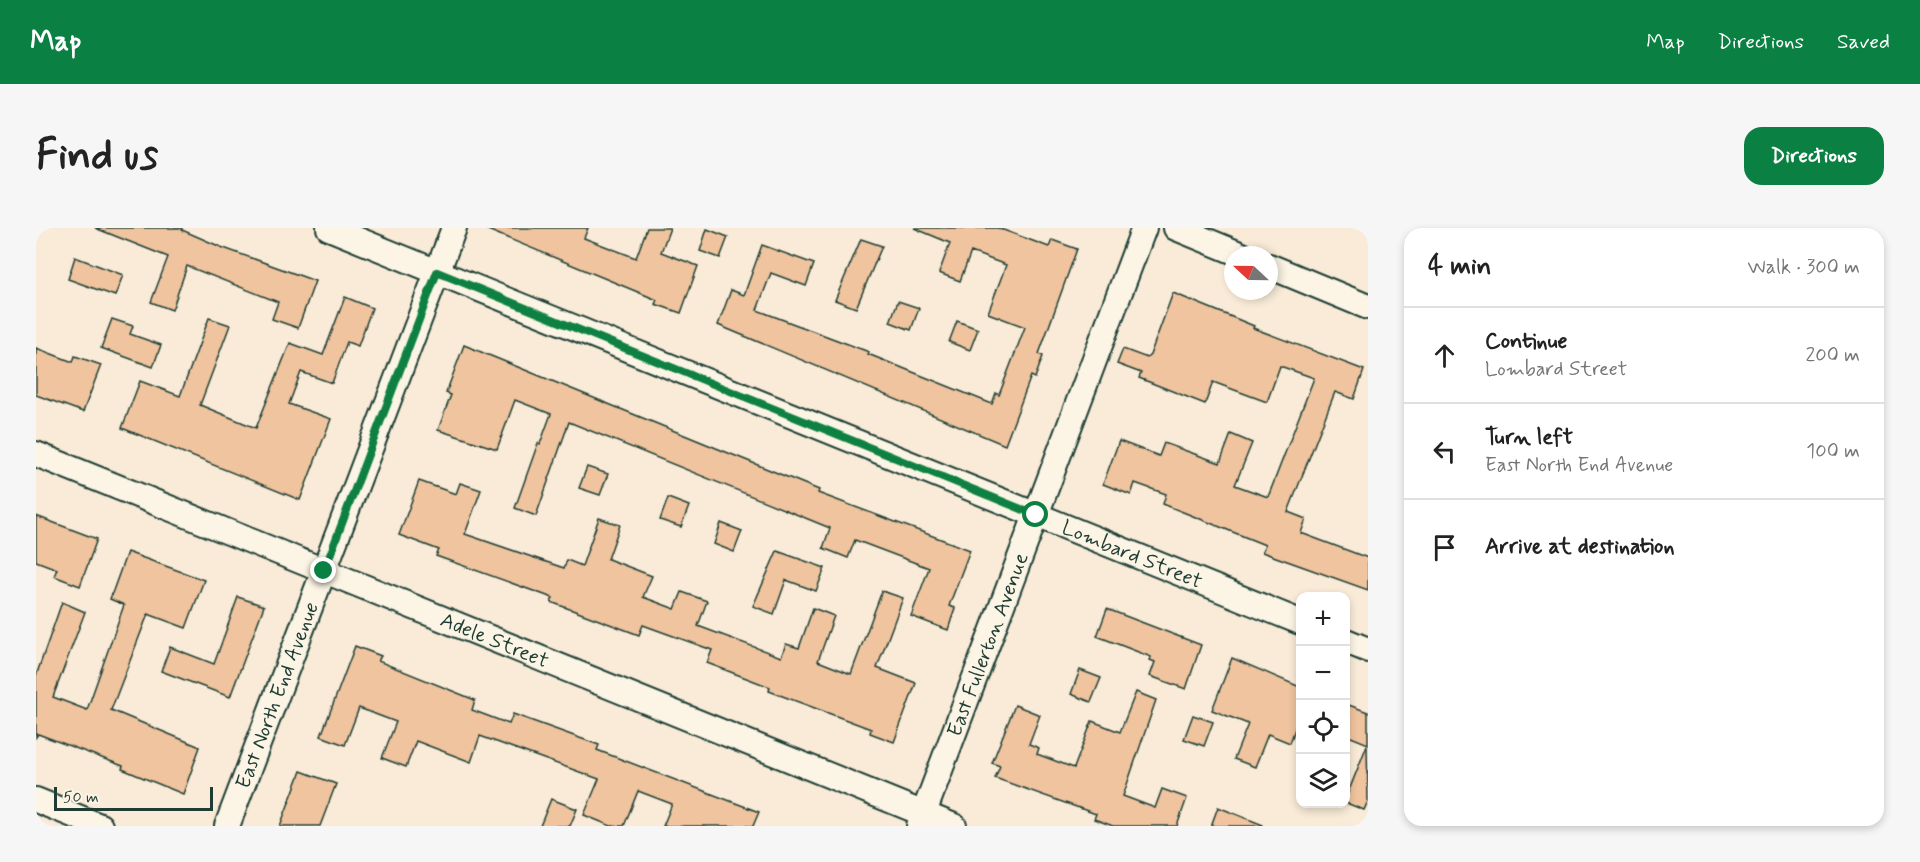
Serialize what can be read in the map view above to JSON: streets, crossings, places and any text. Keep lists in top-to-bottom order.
{
  "streets": {
    "street": [
      "Lombard Street",
      "Adele Street",
      "East Fullerton Avenue",
      "East North End Avenue"
    ]
  },
  "crossings": [
    ["Lombard Street", "East Fullerton Avenue"],
    ["Lombard Street", "East North End Avenue"],
    ["Adele Street", "East Fullerton Avenue"],
    ["Adele Street", "East North End Avenue"]
  ],
  "scale_bar": "50 m",
  "north": "left",
  "page": {
    "header": "Map",
    "nav": ["Map", "Directions", "Saved"],
    "buttons": "Directions",
    "title": "Find us",
    "heading": ["4 min", "Walk · 300 m"],
    "list": [
      ["Continue", "Lombard Street", "200 m"],
      ["Turn left", "East North End Avenue", "100 m"],
      "Arrive at destination"
    ],
    "map_buttons": ["+", "−"],
    "scale": "50 m"
  }
}
